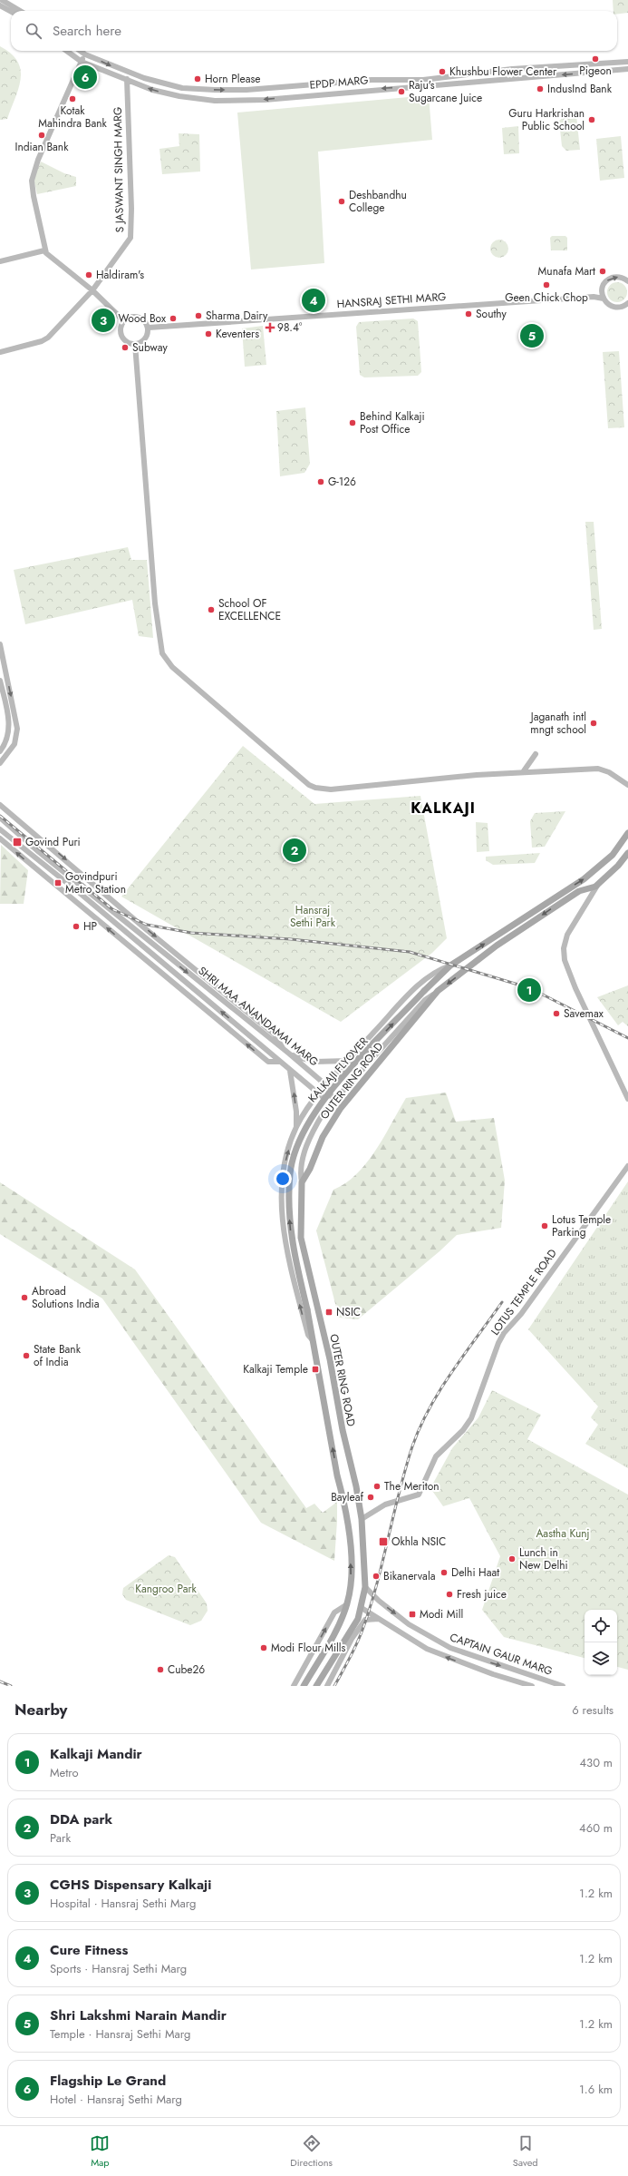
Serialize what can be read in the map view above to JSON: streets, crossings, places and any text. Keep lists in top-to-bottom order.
{
  "streets": {
    "main road": [
      "EPDP MARG",
      "S JASWANT SINGH MARG",
      "HANSRAJ SETHI MARG",
      "SHRI MAA ANANDAMAI MARG",
      "KALKAJI FLYOVER",
      "OUTER RING ROAD",
      "LOTUS TEMPLE ROAD",
      "CAPTAIN GAUR MARG"
    ]
  },
  "crossings": [
    ["EPDP MARG", "S JASWANT SINGH MARG"],
    ["KALKAJI FLYOVER", "OUTER RING ROAD"],
    ["OUTER RING ROAD", "LOTUS TEMPLE ROAD"],
    ["OUTER RING ROAD", "CAPTAIN GAUR MARG"]
  ],
  "districts": ["KALKAJI"],
  "parks": ["Hansraj Sethi Park", "Aastha Kunj", "Kangroo Park"],
  "places": {
    "other": [
      "Pigeon",
      "Khushbu Flower Center",
      "Horn Please",
      "IndusInd Bank",
      "Raju's Sugarcane Juice",
      "Kotak Mahindra Bank",
      "Guru Harkrishan Public School",
      "Indian Bank",
      "Deshbandhu College",
      "Munafa Mart",
      "Haldiram's",
      "Geen Chick Chop",
      "Southy",
      "Sharma Dairy",
      "Wood Box",
      "Keventers",
      "Subway",
      "Behind Kalkaji Post Office",
      "G-126",
      "School OF EXCELLENCE",
      "Jaganath intl mngt school",
      "HP",
      "Savemax",
      "Lotus Temple Parking",
      "Abroad Solutions India",
      "State Bank of India",
      "The Meriton",
      "Bayleaf",
      "Lunch in New Delhi",
      "Delhi Haat",
      "Bikanervala",
      "Fresh juice",
      "Modi Flour Mills",
      "Cube26"
    ],
    "health": ["98.4°"],
    "transit": [
      "Govind Puri",
      "Govindpuri Metro Station",
      "NSIC",
      "Kalkaji Temple",
      "Okhla NSIC",
      "Modi Mill"
    ]
  },
  "page": {
    "search": "Search here",
    "pins": [
      "6",
      "4",
      "3",
      "5",
      "2",
      "1"
    ],
    "heading": ["Nearby", "6 results"],
    "list": [
      {
        "mark": "1",
        "name": "Kalkaji Mandir",
        "note": "Metro",
        "value": "430 m"
      },
      {
        "mark": "2",
        "name": "DDA park",
        "note": "Park",
        "value": "460 m"
      },
      {
        "mark": "3",
        "name": "CGHS Dispensary Kalkaji",
        "note": "Hospital · Hansraj Sethi Marg",
        "value": "1.2 km"
      },
      {
        "mark": "4",
        "name": "Cure Fitness",
        "note": "Sports · Hansraj Sethi Marg",
        "value": "1.2 km"
      },
      {
        "mark": "5",
        "name": "Shri Lakshmi Narain Mandir",
        "note": "Temple · Hansraj Sethi Marg",
        "value": "1.2 km"
      },
      {
        "mark": "6",
        "name": "Flagship Le Grand",
        "note": "Hotel · Hansraj Sethi Marg",
        "value": "1.6 km"
      }
    ],
    "nav": ["Map", "Directions", "Saved"]
  }
}
